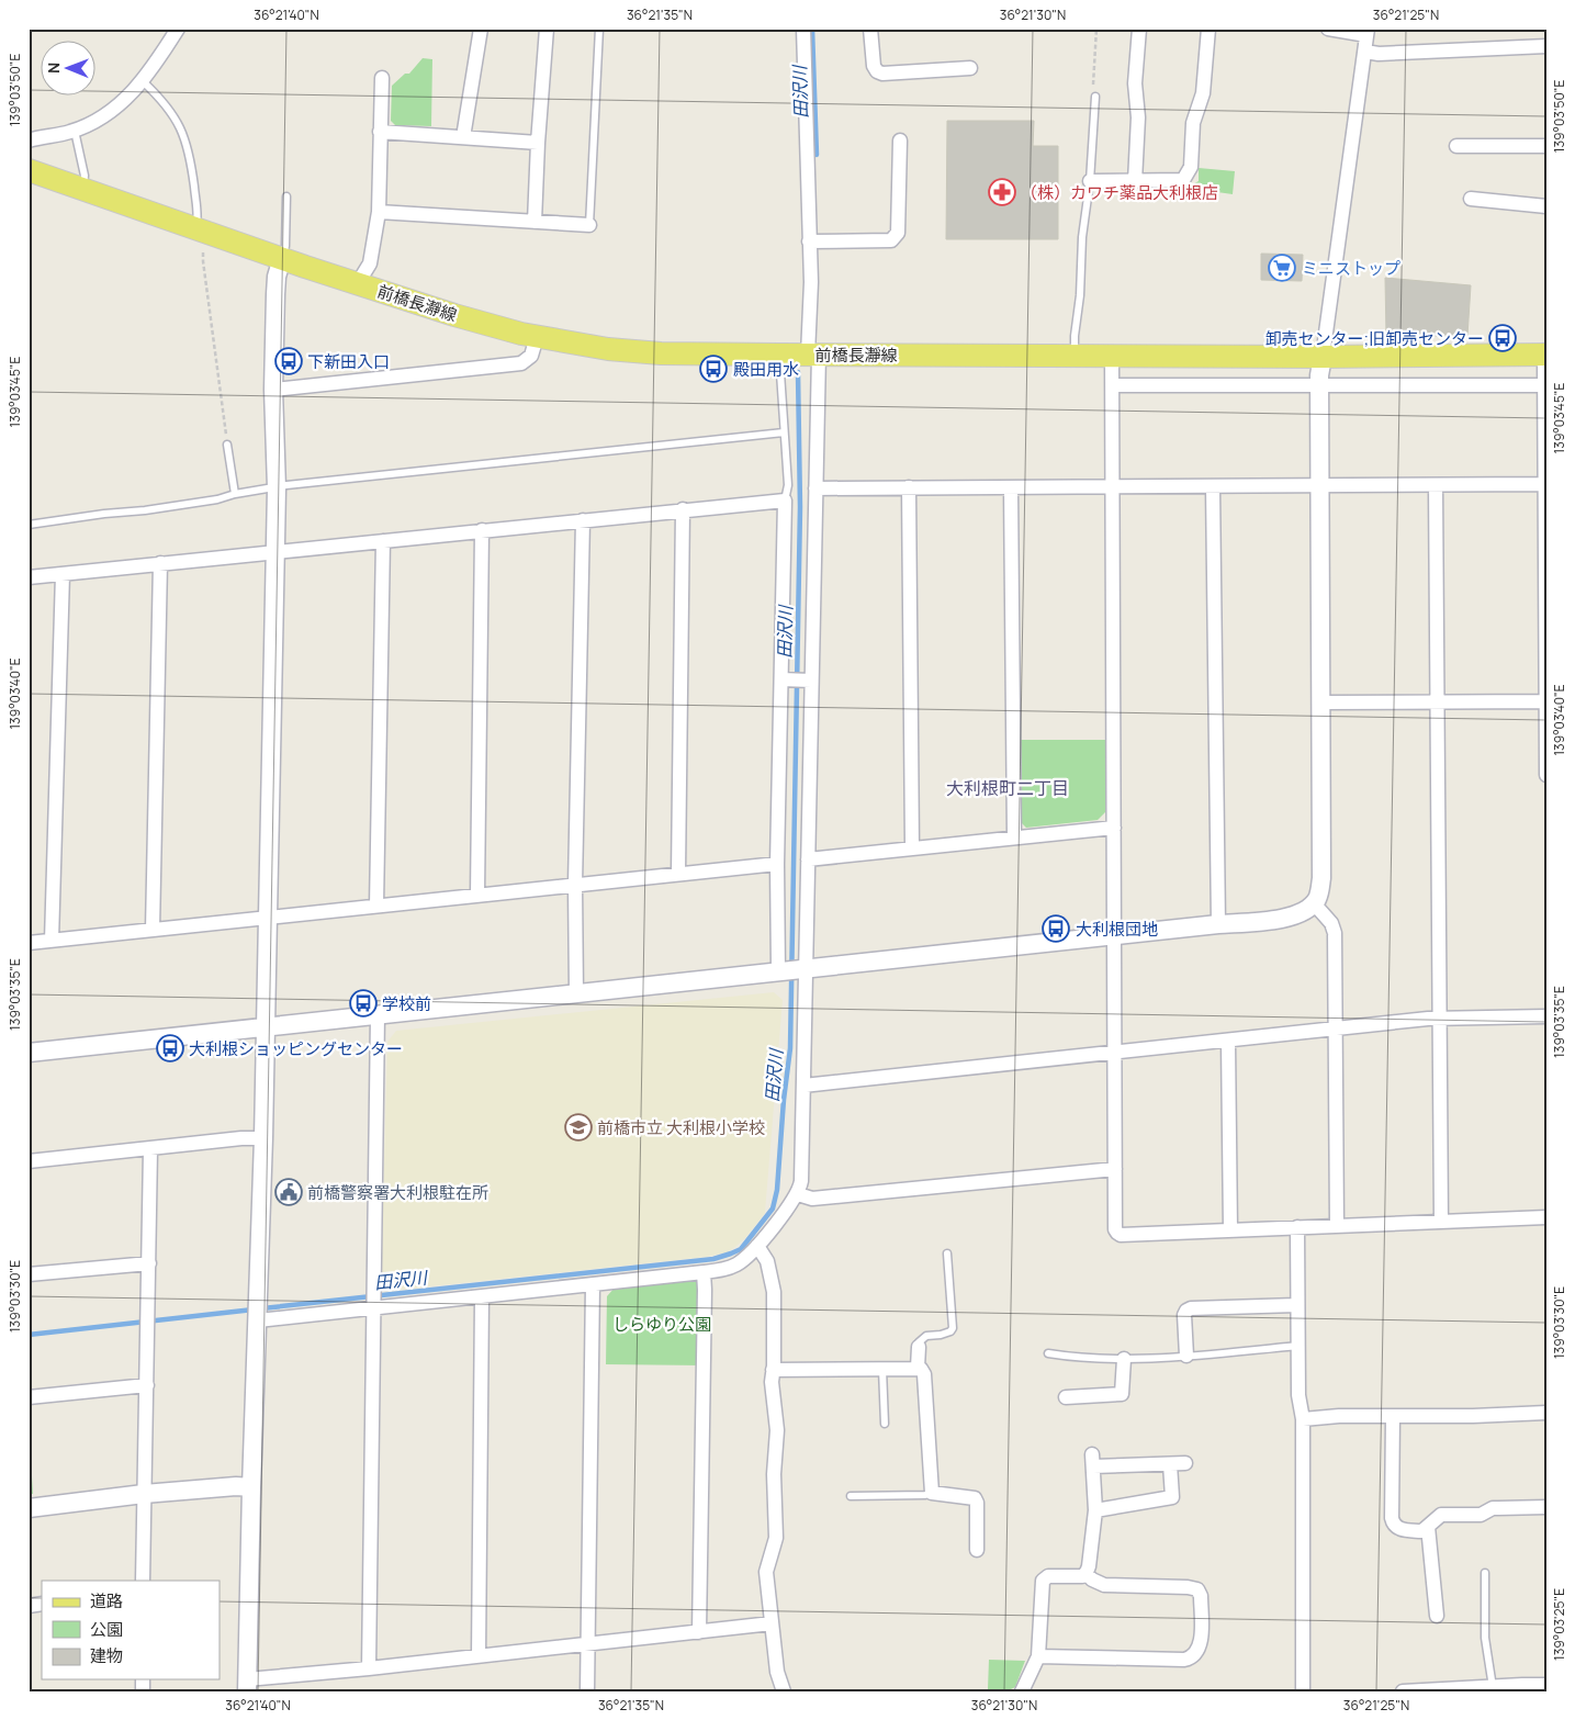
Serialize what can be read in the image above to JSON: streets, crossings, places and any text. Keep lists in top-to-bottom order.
{
  "streets": {
    "main road": ["前橋長瀞線"]
  },
  "districts": ["大利根町二丁目"],
  "water": ["田沢川"],
  "parks": ["しらゆり公園"],
  "places": {
    "pharmacy": ["（株）カワチ薬品大利根店"],
    "supermarket": ["ミニストップ"],
    "bus stop": [
      "卸売センター;旧卸売センター",
      "下新田入口",
      "殿田用水",
      "大利根団地",
      "学校前",
      "大利根ショッピングセンター"
    ],
    "school or university": ["前橋市立 大利根小学校"],
    "public building": ["前橋警察署大利根駐在所"]
  },
  "legend": ["道路", "公園", "建物"],
  "north": "left",
  "coordinates": [
    "36°21'40\"N",
    "36°21'35\"N",
    "36°21'30\"N",
    "36°21'25\"N",
    "139°03'50\"E",
    "139°03'45\"E",
    "139°03'40\"E",
    "139°03'35\"E",
    "139°03'30\"E",
    "139°03'25\"E"
  ]
}
